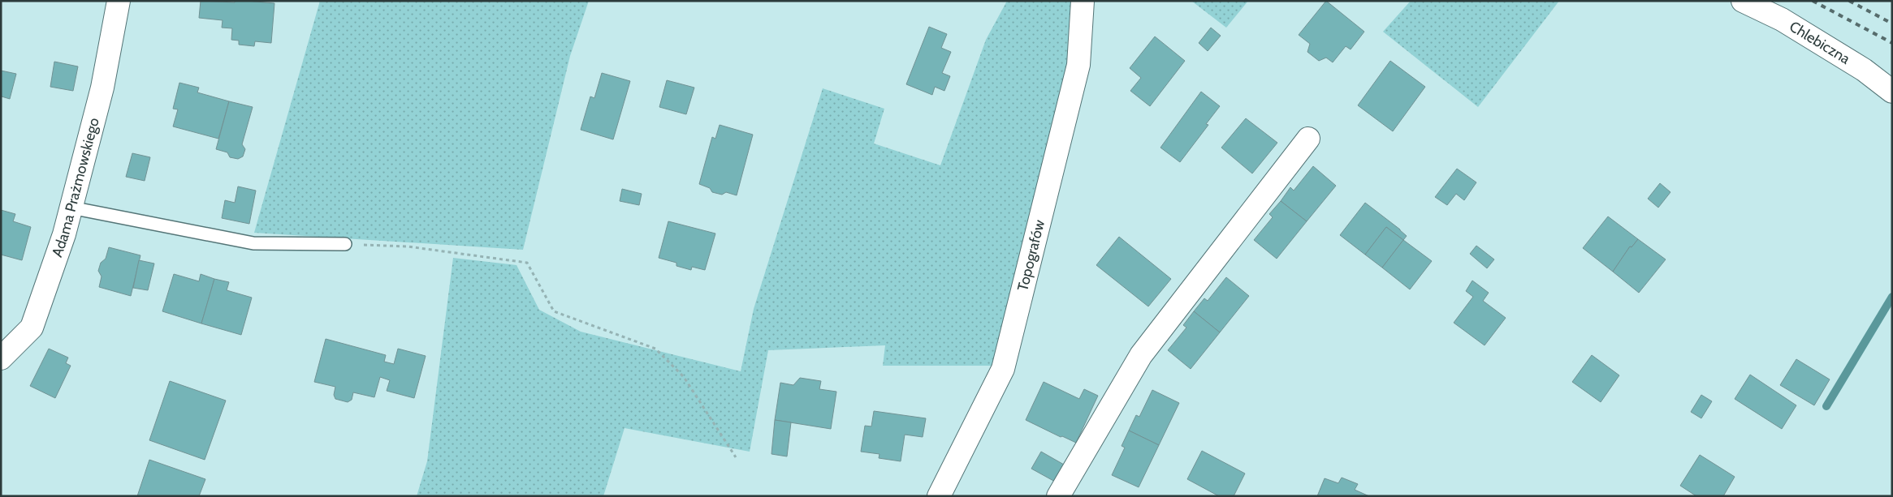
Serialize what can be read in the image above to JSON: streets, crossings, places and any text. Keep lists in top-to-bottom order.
{
  "streets": {
    "street": ["Chlebiczna", "Adama Prażmowskiego", "Topografów"]
  }
}
